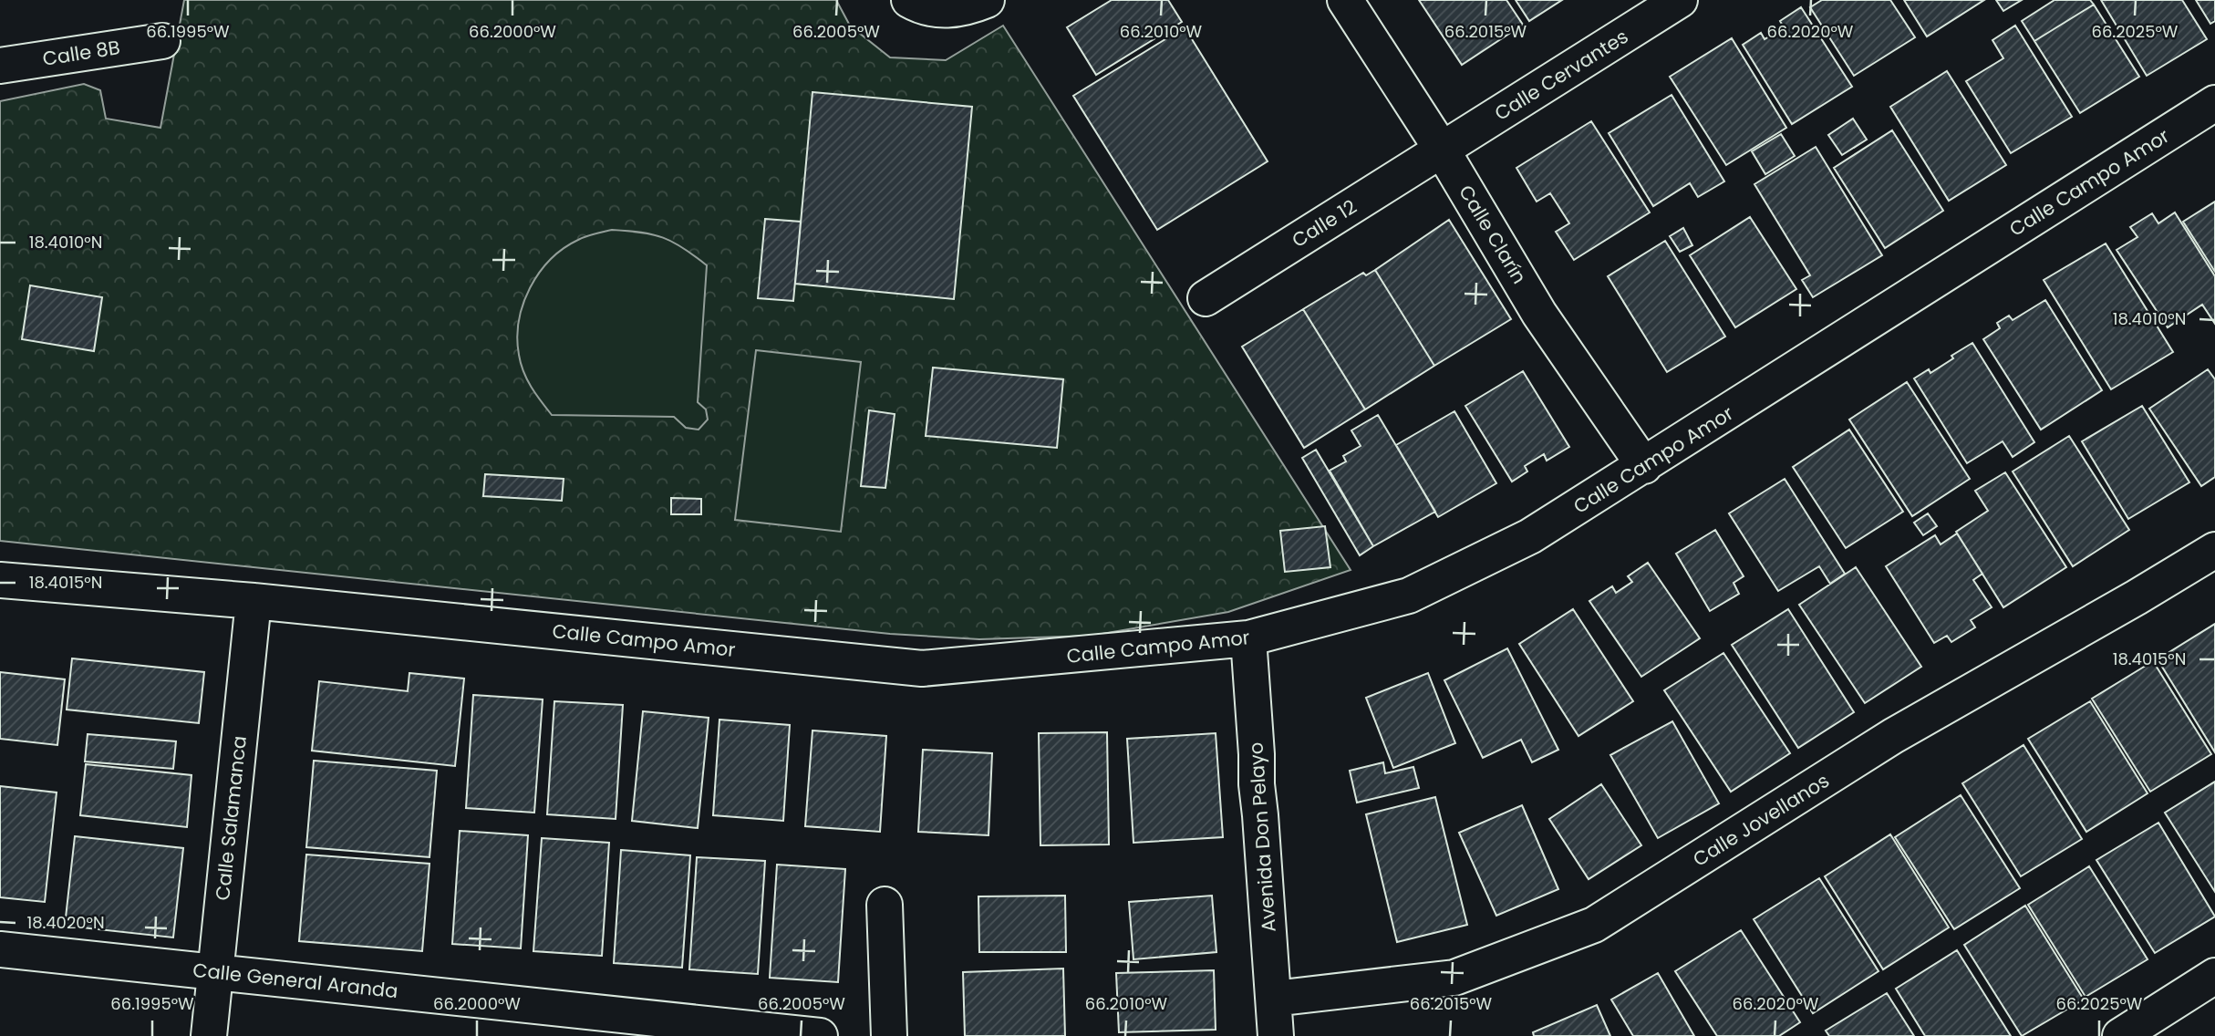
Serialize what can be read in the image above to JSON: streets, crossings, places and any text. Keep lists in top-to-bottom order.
{
  "streets": {
    "street": [
      "Calle 8B",
      "Calle Cervantes",
      "Calle Campo Amor",
      "Calle 12",
      "Calle Clarín",
      "Calle Salamanca",
      "Calle Jovellanos",
      "Avenida Don Pelayo",
      "Calle General Aranda"
    ]
  },
  "crossings": [
    ["Calle Cervantes", "Calle 12"],
    ["Calle Cervantes", "Calle Clarín"],
    ["Calle Campo Amor", "Calle Clarín"],
    ["Calle Campo Amor", "Calle Salamanca"],
    ["Calle Campo Amor", "Avenida Don Pelayo"],
    ["Calle 12", "Calle Clarín"],
    ["Calle Salamanca", "Calle General Aranda"],
    ["Calle Jovellanos", "Avenida Don Pelayo"]
  ],
  "coordinates": [
    "66.1995°W",
    "66.2000°W",
    "66.2005°W",
    "66.2010°W",
    "66.2015°W",
    "66.2020°W",
    "66.2025°W",
    "18.4010°N",
    "18.4015°N",
    "18.4020°N"
  ]
}
